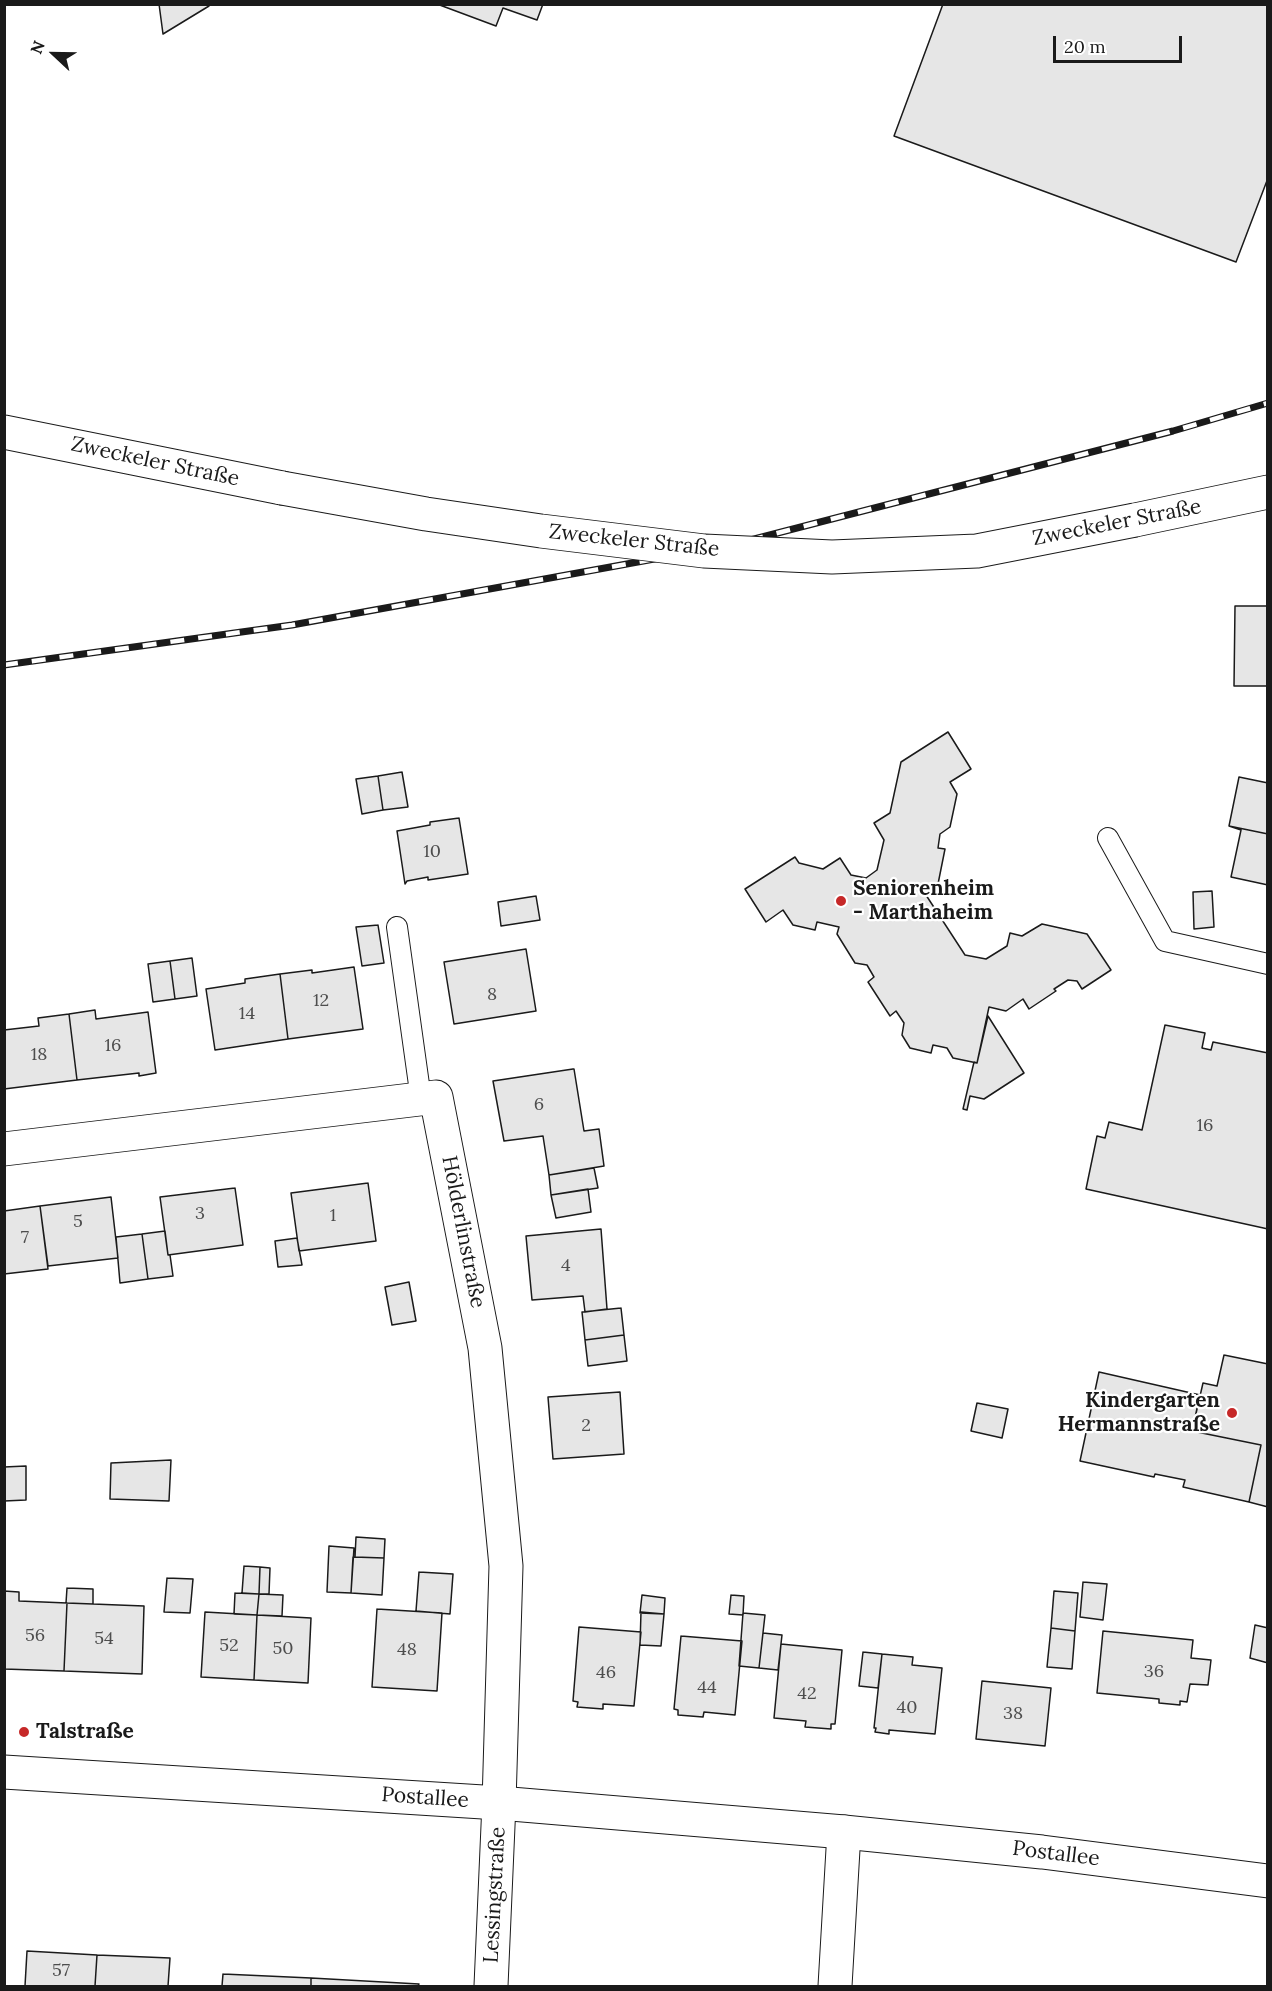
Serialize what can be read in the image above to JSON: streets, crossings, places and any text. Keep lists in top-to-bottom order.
{
  "streets": {
    "street": [
      "Zweckeler Straße",
      "Hölderlinstraße",
      "Postallee",
      "Lessingstraße"
    ]
  },
  "crossings": [
    ["Hölderlinstraße", "Postallee"],
    ["Hölderlinstraße", "Lessingstraße"],
    ["Postallee", "Lessingstraße"]
  ],
  "places": ["Seniorenheim - Marthaheim", "Kindergarten Hermannstraße", "Talstraße"],
  "house_numbers": [
    "10",
    "8",
    "12",
    "14",
    "16",
    "18",
    "6",
    "16",
    "3",
    "1",
    "5",
    "7",
    "4",
    "2",
    "56",
    "54",
    "52",
    "50",
    "48",
    "36",
    "46",
    "44",
    "42",
    "40",
    "38",
    "57"
  ],
  "scale_bar": "20 m",
  "north": "left"
}
